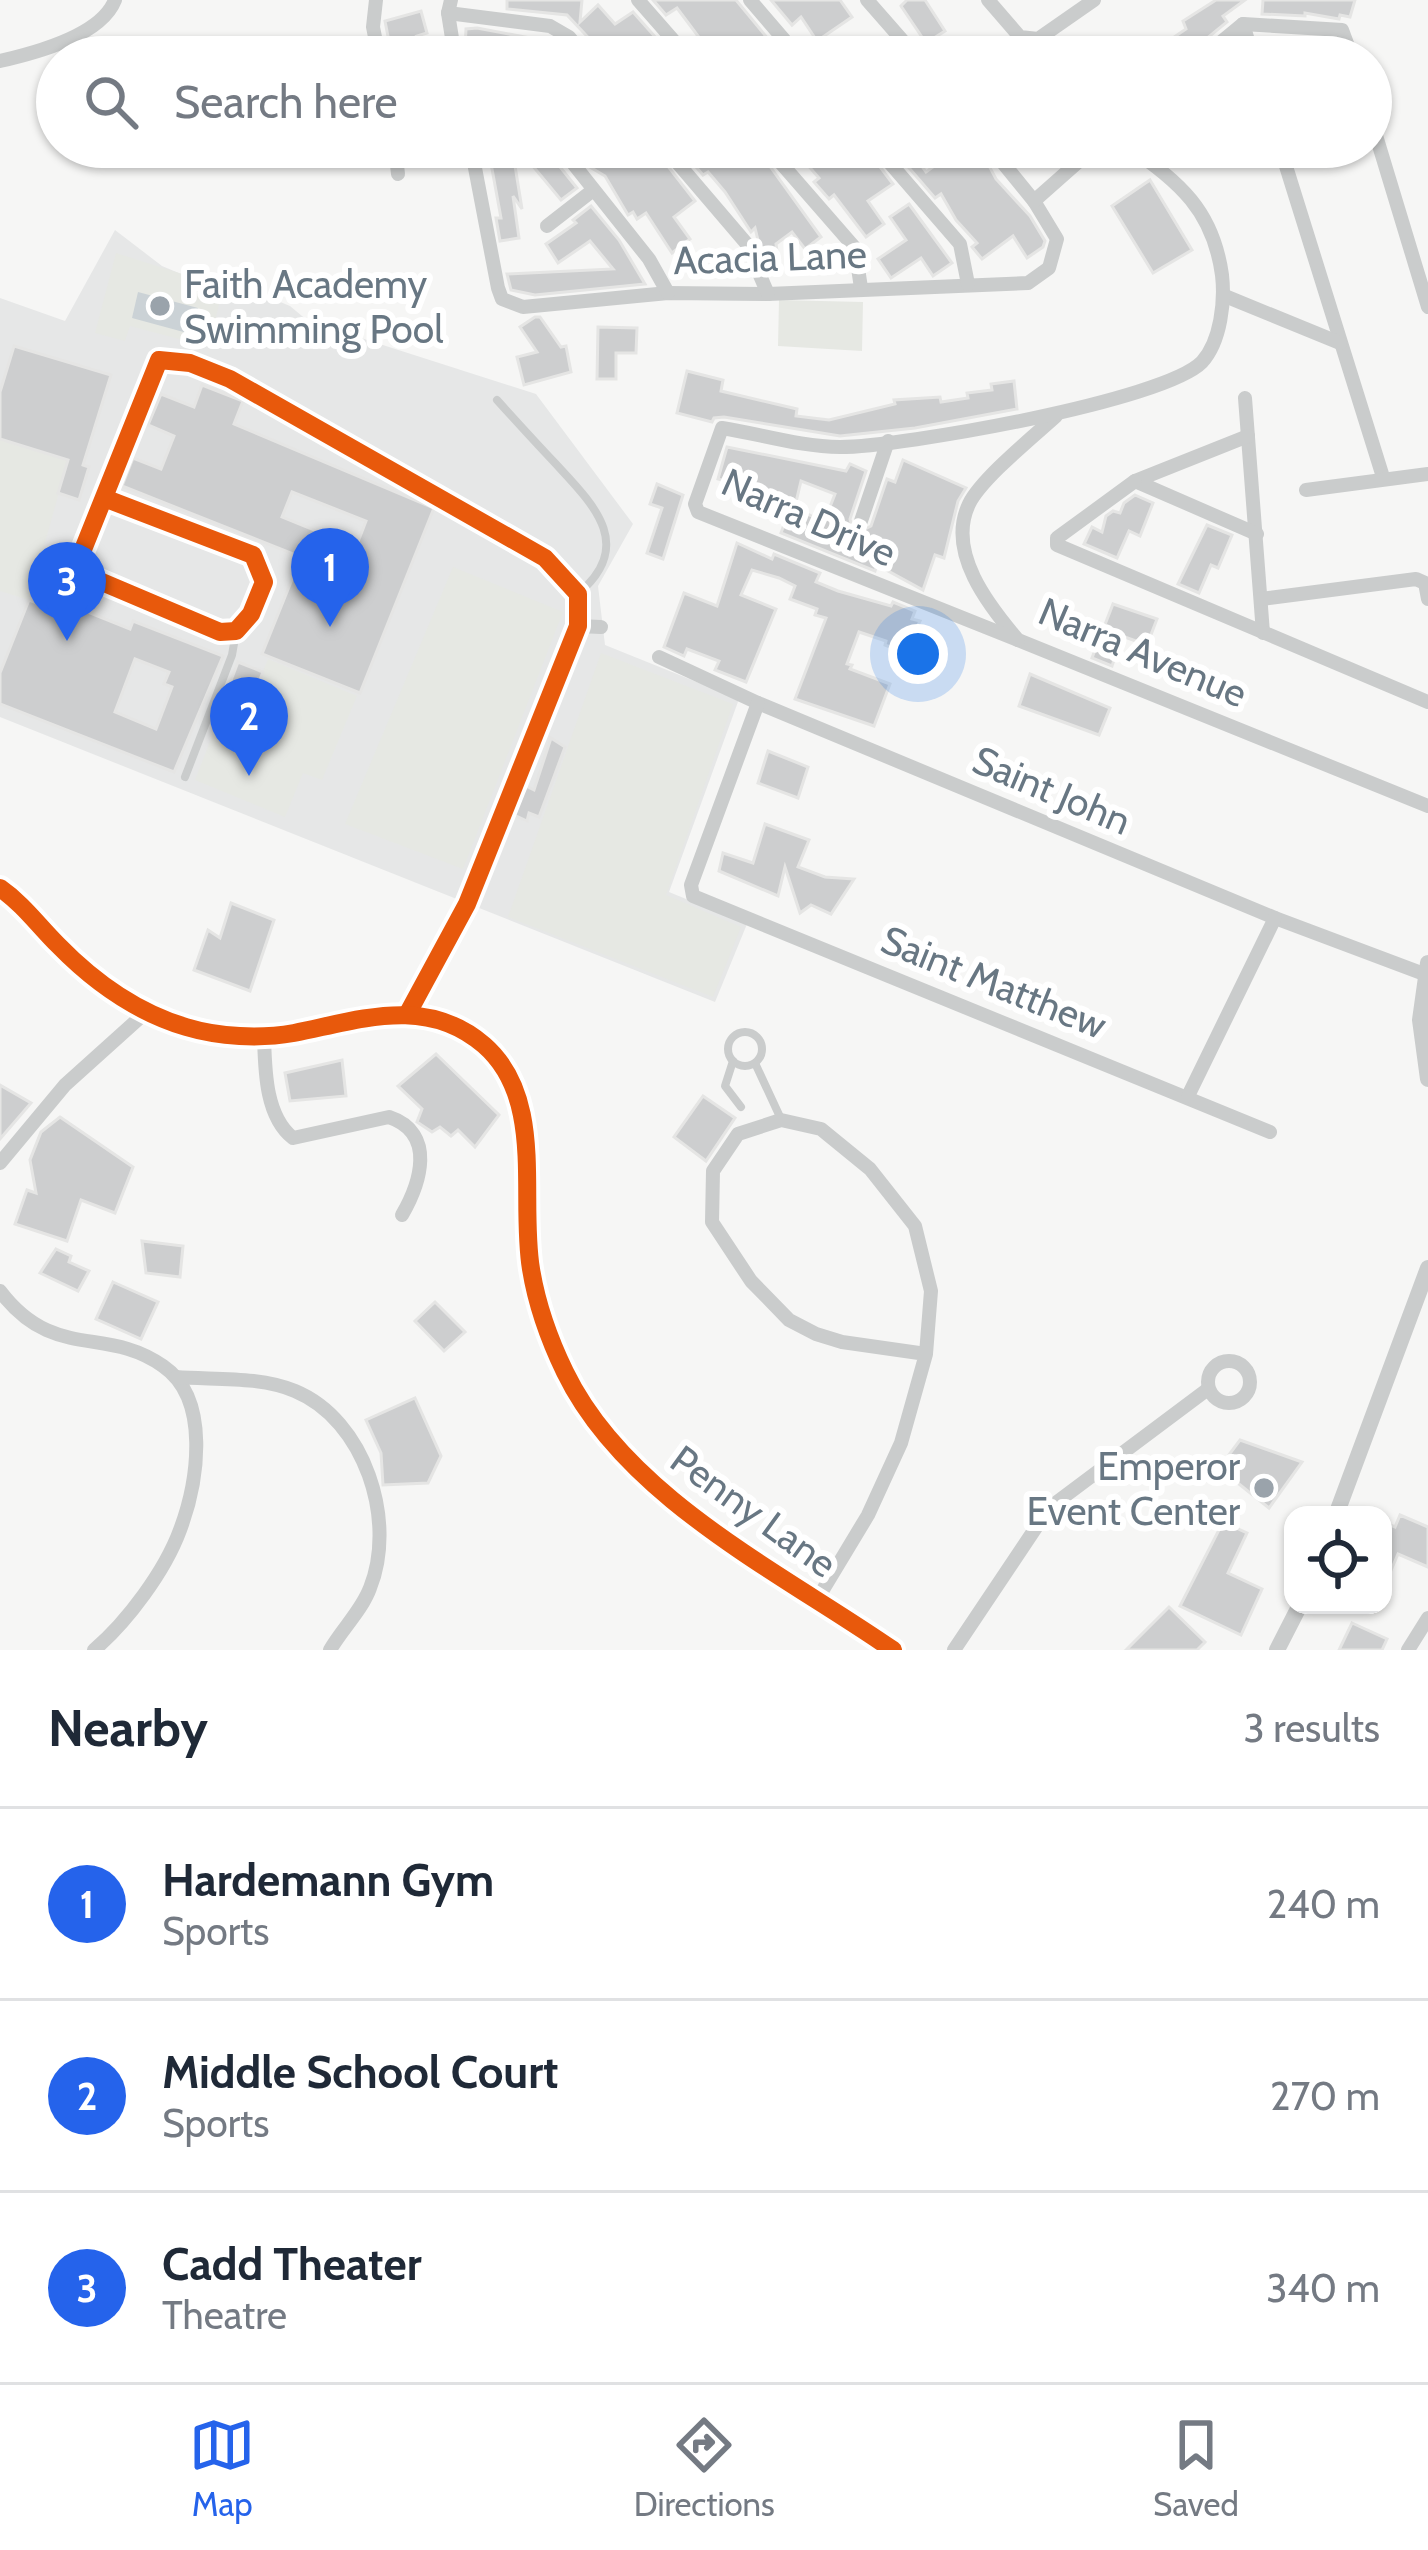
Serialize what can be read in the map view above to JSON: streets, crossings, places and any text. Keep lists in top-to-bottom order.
{
  "streets": {
    "street": [
      "Acacia Lane",
      "Narra Drive",
      "Narra Avenue",
      "Saint John",
      "Saint Matthew",
      "Penny Lane"
    ]
  },
  "crossings": [
    ["Narra Drive", "Narra Avenue"],
    ["Saint John", "Saint Matthew"]
  ],
  "places": ["Faith Academy Swimming Pool", "Emperor Event Center"],
  "page": {
    "search": "Search here",
    "pins": ["1", "3", "2"],
    "heading": ["Nearby", "3 results"],
    "list": [
      {
        "mark": "1",
        "name": "Hardemann Gym",
        "note": "Sports",
        "value": "240 m"
      },
      {
        "mark": "2",
        "name": "Middle School Court",
        "note": "Sports",
        "value": "270 m"
      },
      {
        "mark": "3",
        "name": "Cadd Theater",
        "note": "Theatre",
        "value": "340 m"
      }
    ],
    "nav": ["Map", "Directions", "Saved"]
  }
}
